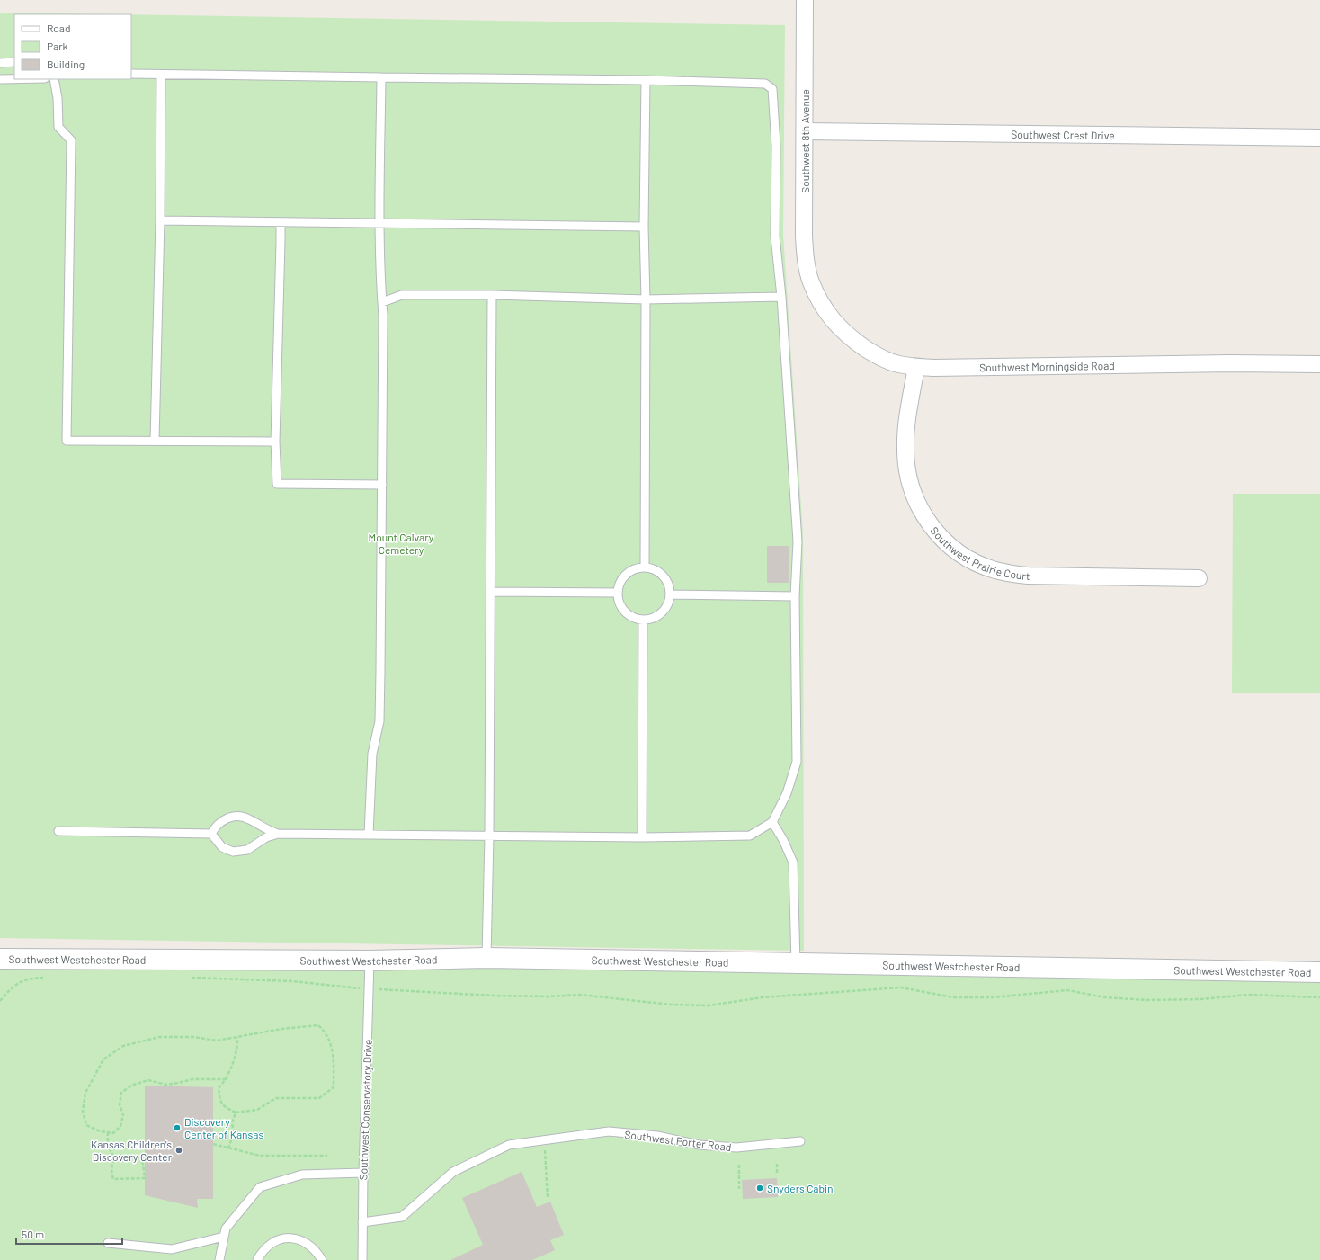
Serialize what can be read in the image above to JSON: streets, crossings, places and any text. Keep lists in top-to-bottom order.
{
  "streets": {
    "street": [
      "Southwest Crest Drive",
      "Southwest 8th Avenue",
      "Southwest Morningside Road",
      "Southwest Prairie Court",
      "Southwest Westchester Road"
    ],
    "lane": ["Southwest Conservatory Drive", "Southwest Porter Road"]
  },
  "crossings": [
    ["Southwest Crest Drive", "Southwest 8th Avenue"],
    ["Southwest 8th Avenue", "Southwest Morningside Road"],
    ["Southwest Morningside Road", "Southwest Prairie Court"],
    ["Southwest Westchester Road", "Southwest Conservatory Drive"],
    ["Southwest Conservatory Drive", "Southwest Porter Road"]
  ],
  "parks": ["Mount Calvary Cemetery"],
  "places": ["Discovery Center of Kansas", "Kansas Children's Discovery Center", "Snyders Cabin"],
  "legend": ["Road", "Park", "Building"],
  "scale_bar": "50 m"
}
